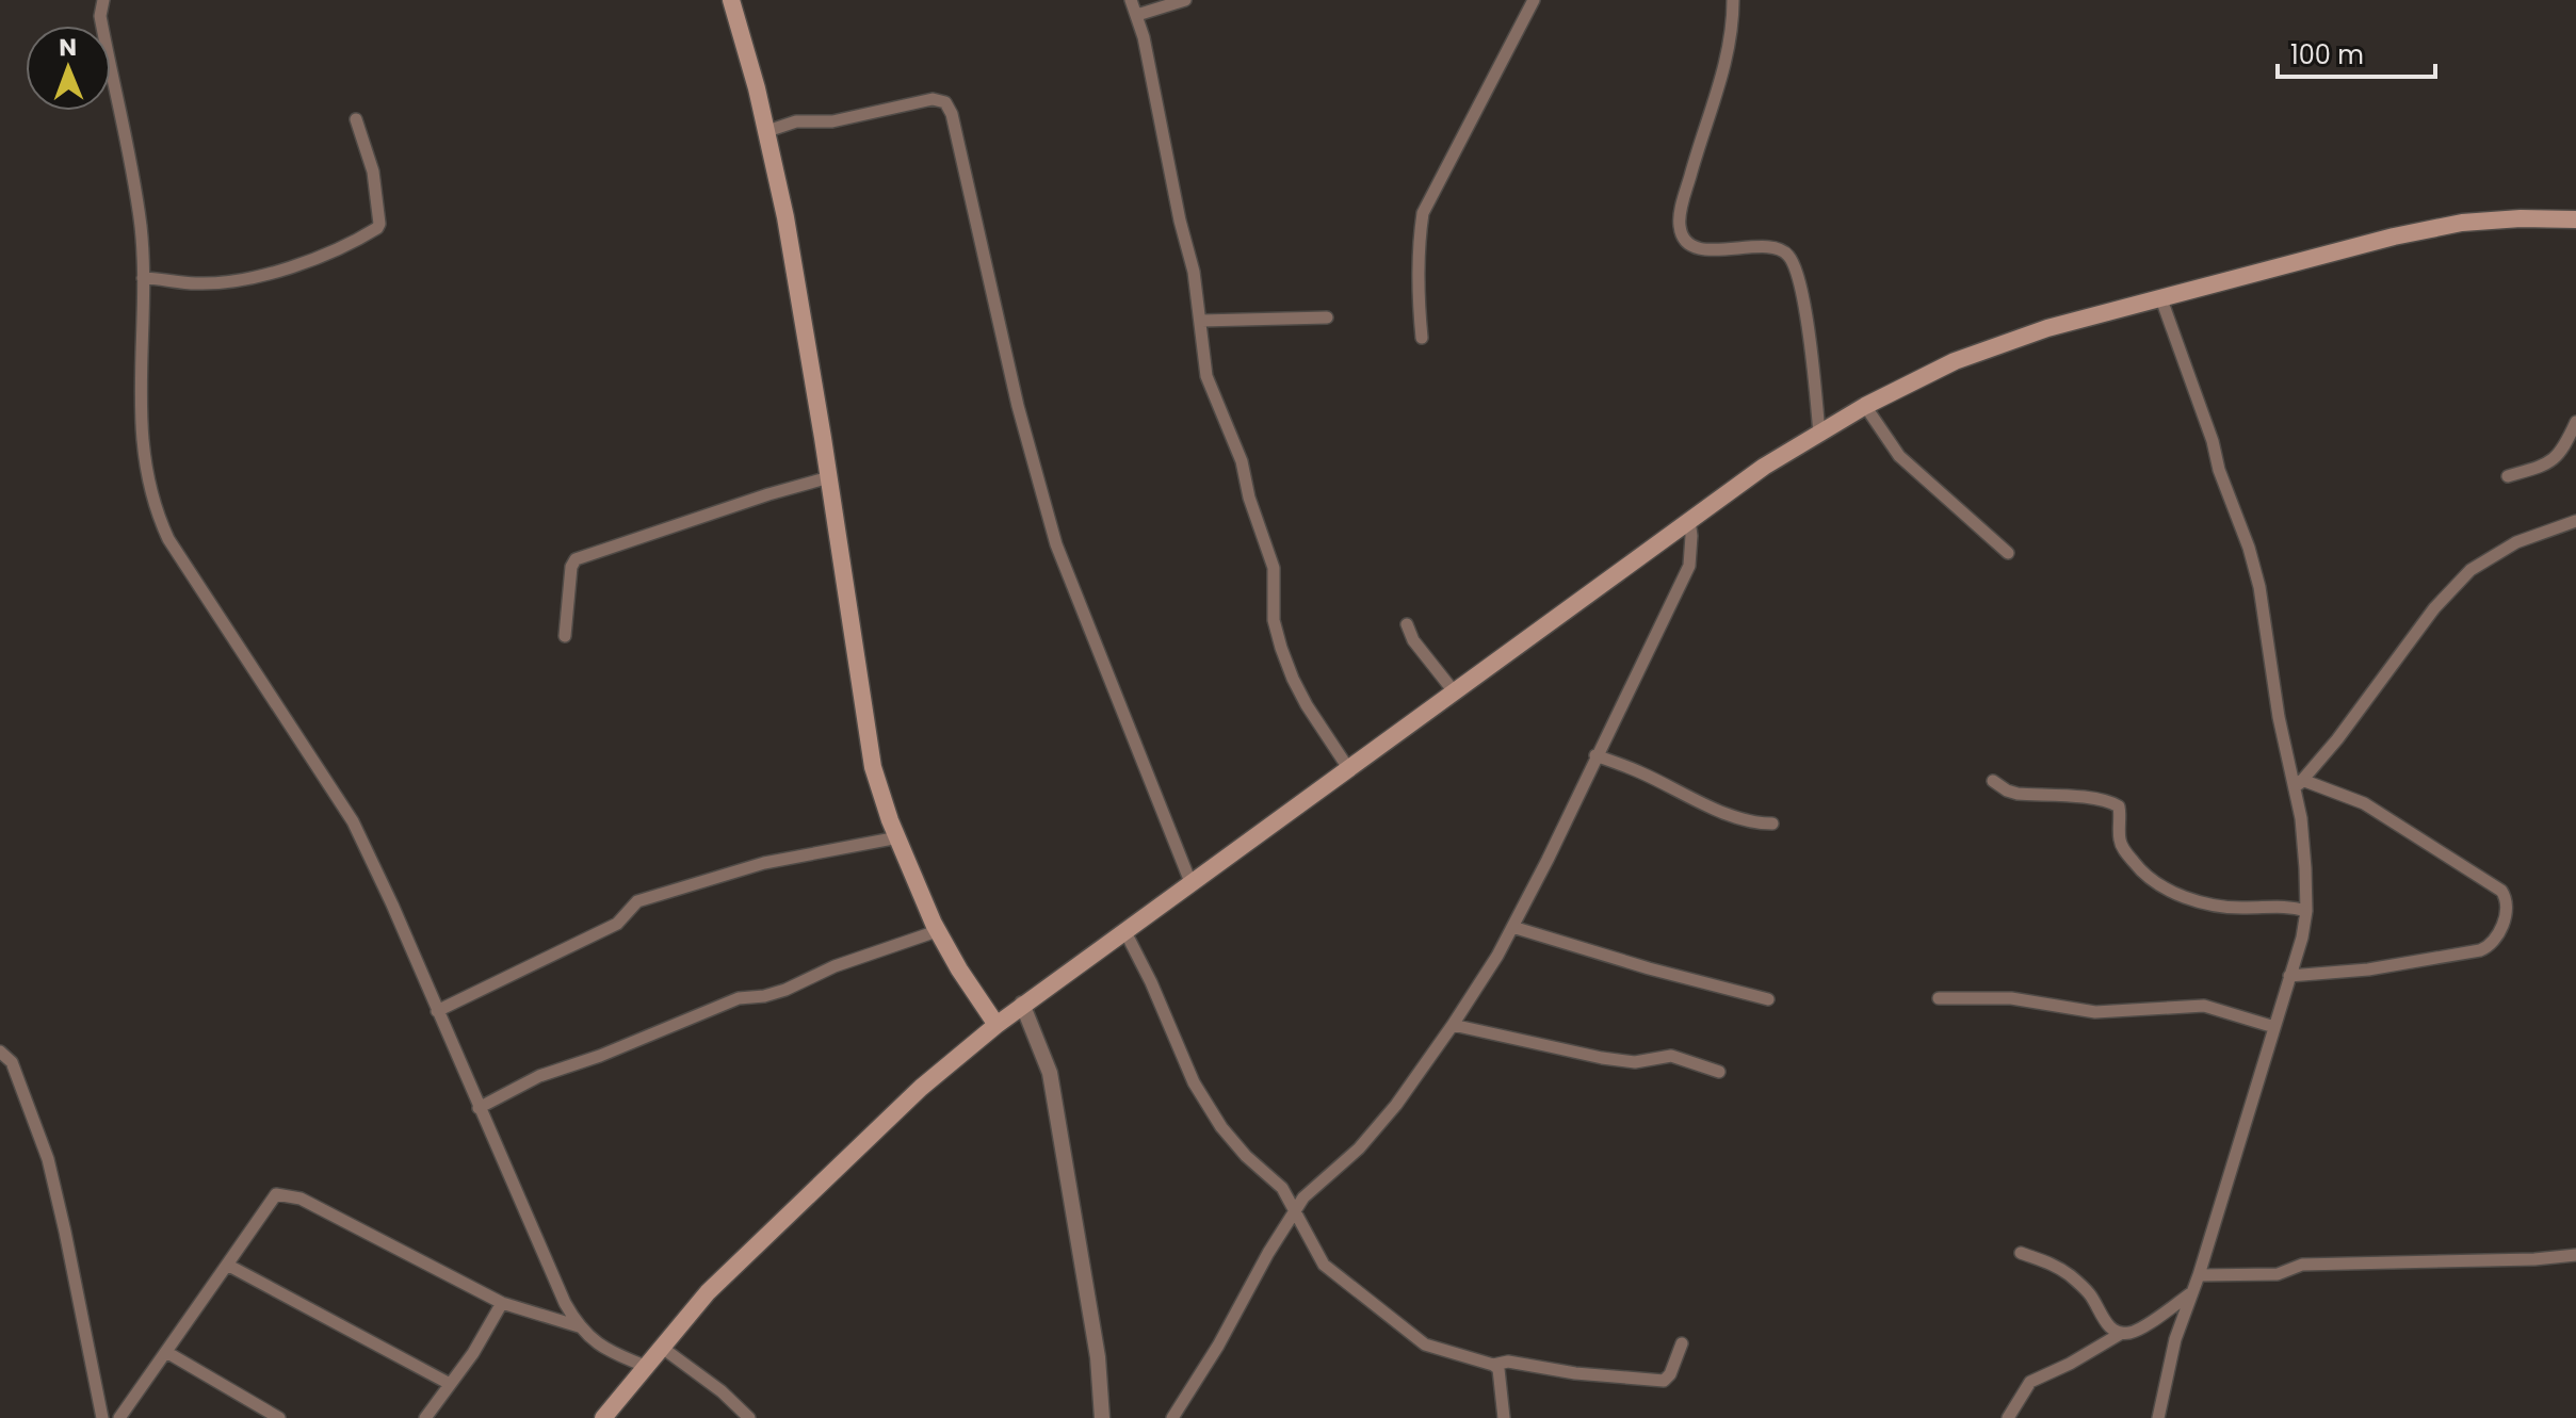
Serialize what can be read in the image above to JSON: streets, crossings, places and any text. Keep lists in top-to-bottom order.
{
  "scale_bar": "100 m",
  "north": "top"
}
